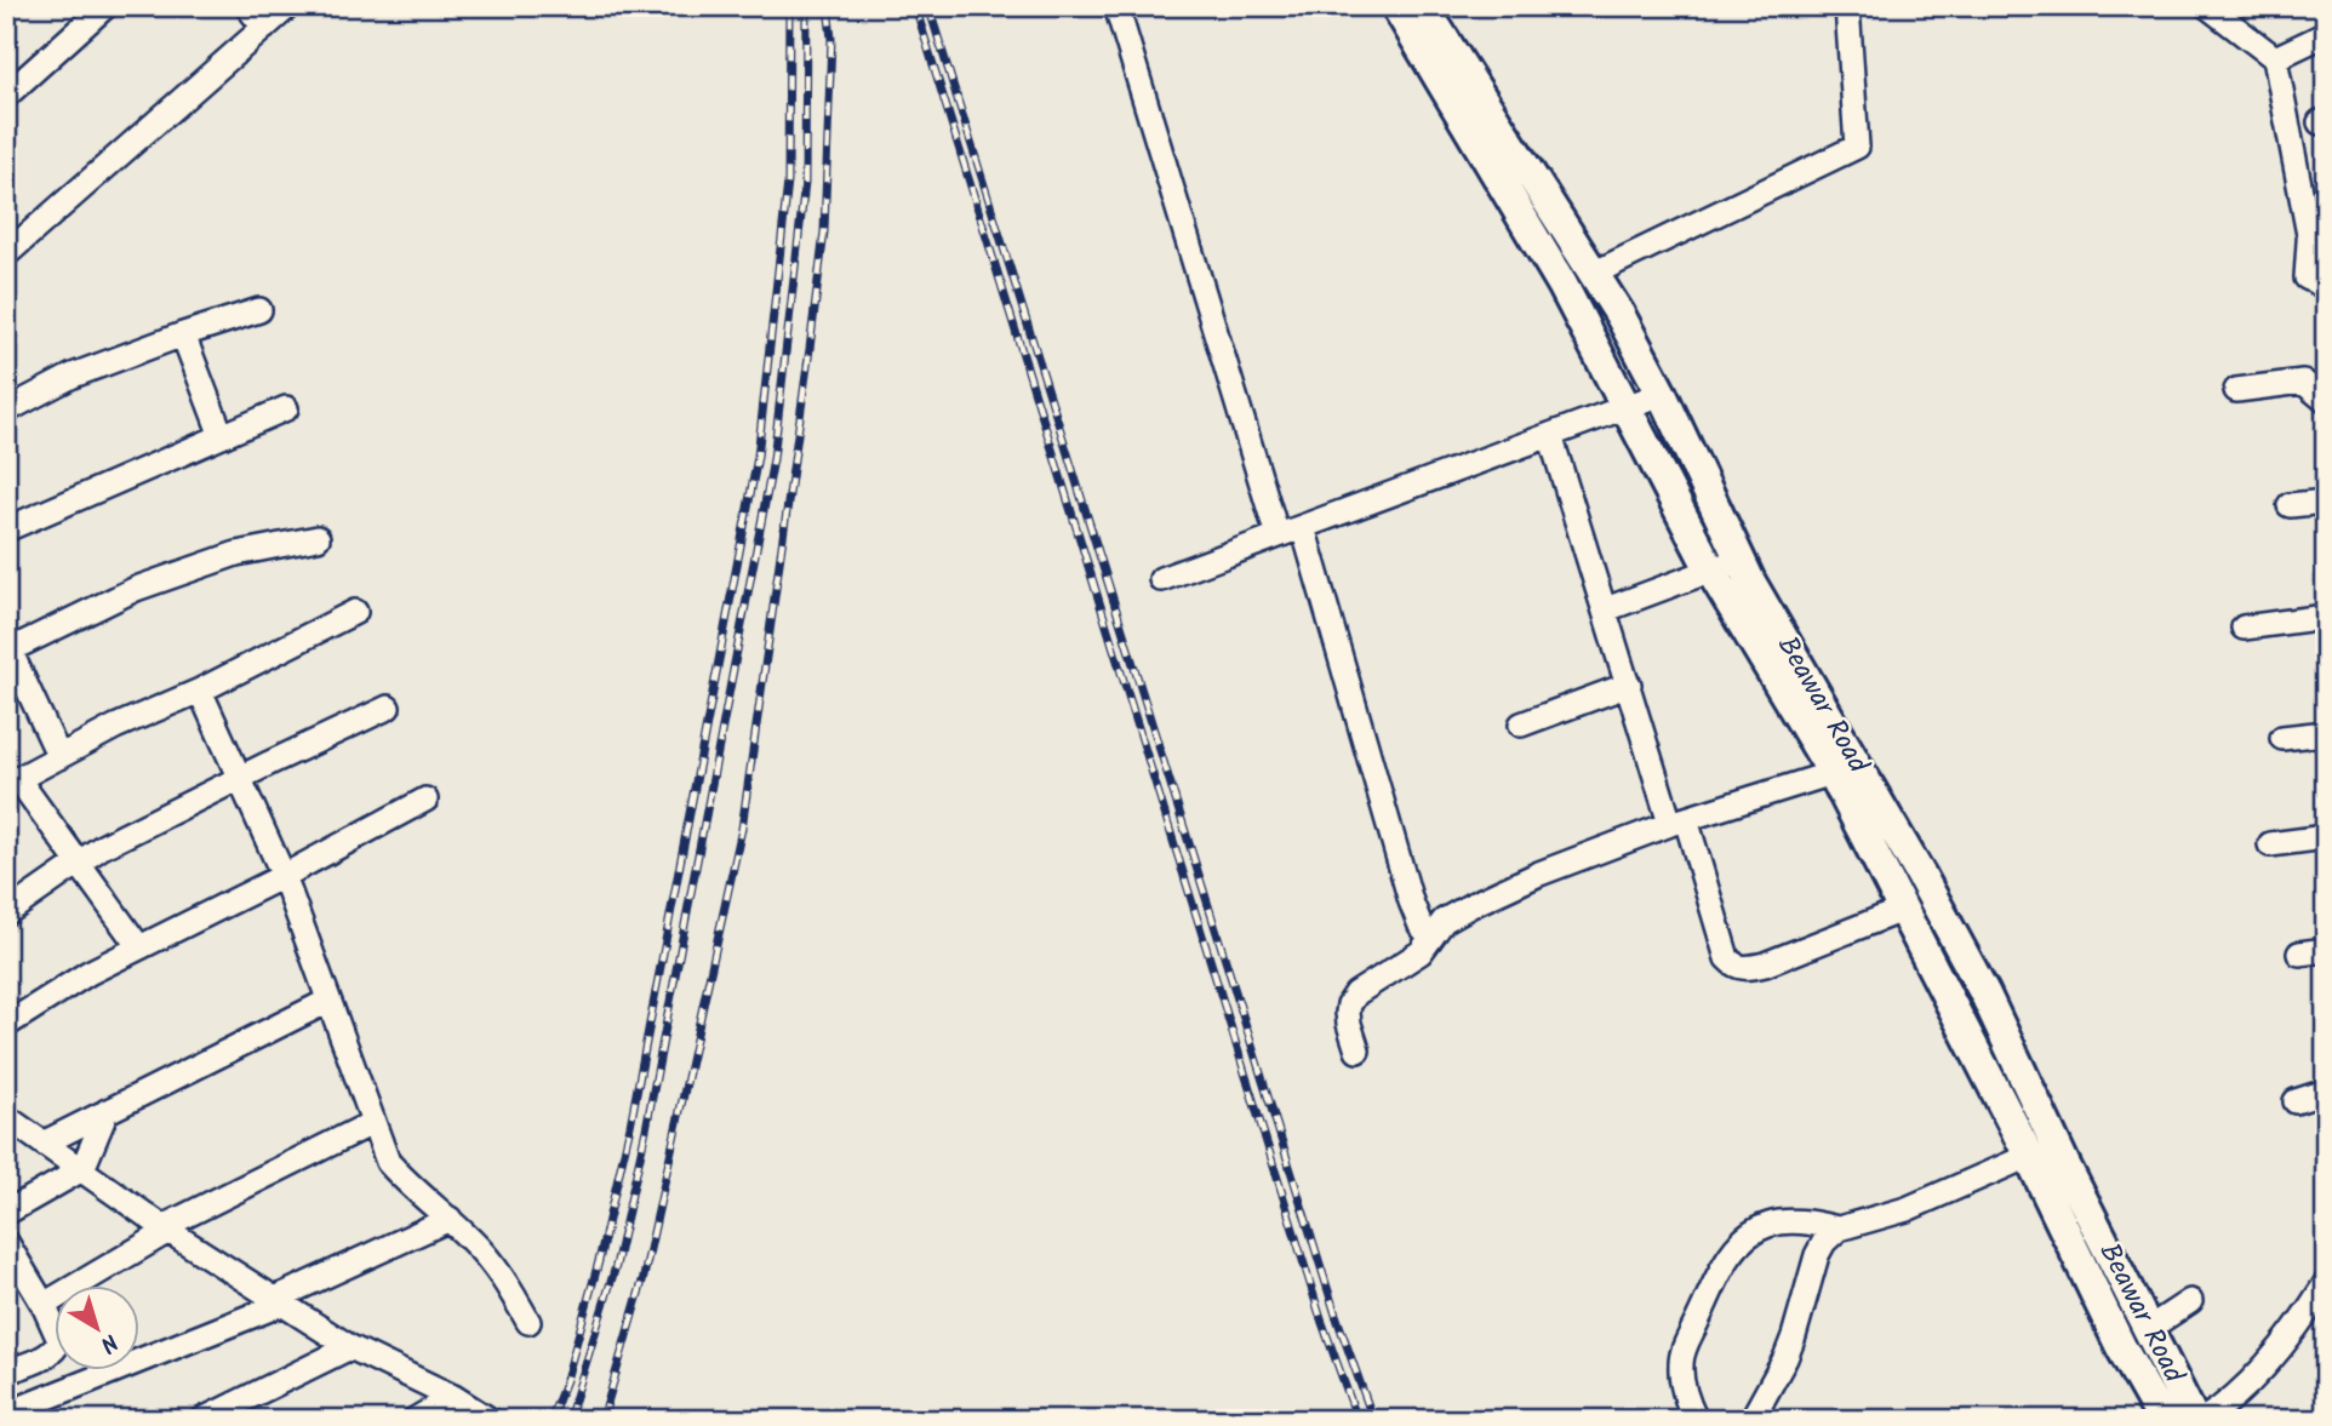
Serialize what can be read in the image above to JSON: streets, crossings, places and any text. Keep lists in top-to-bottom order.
{
  "streets": {
    "main road": ["Beawar Road"]
  },
  "north": "bottom right"
}
